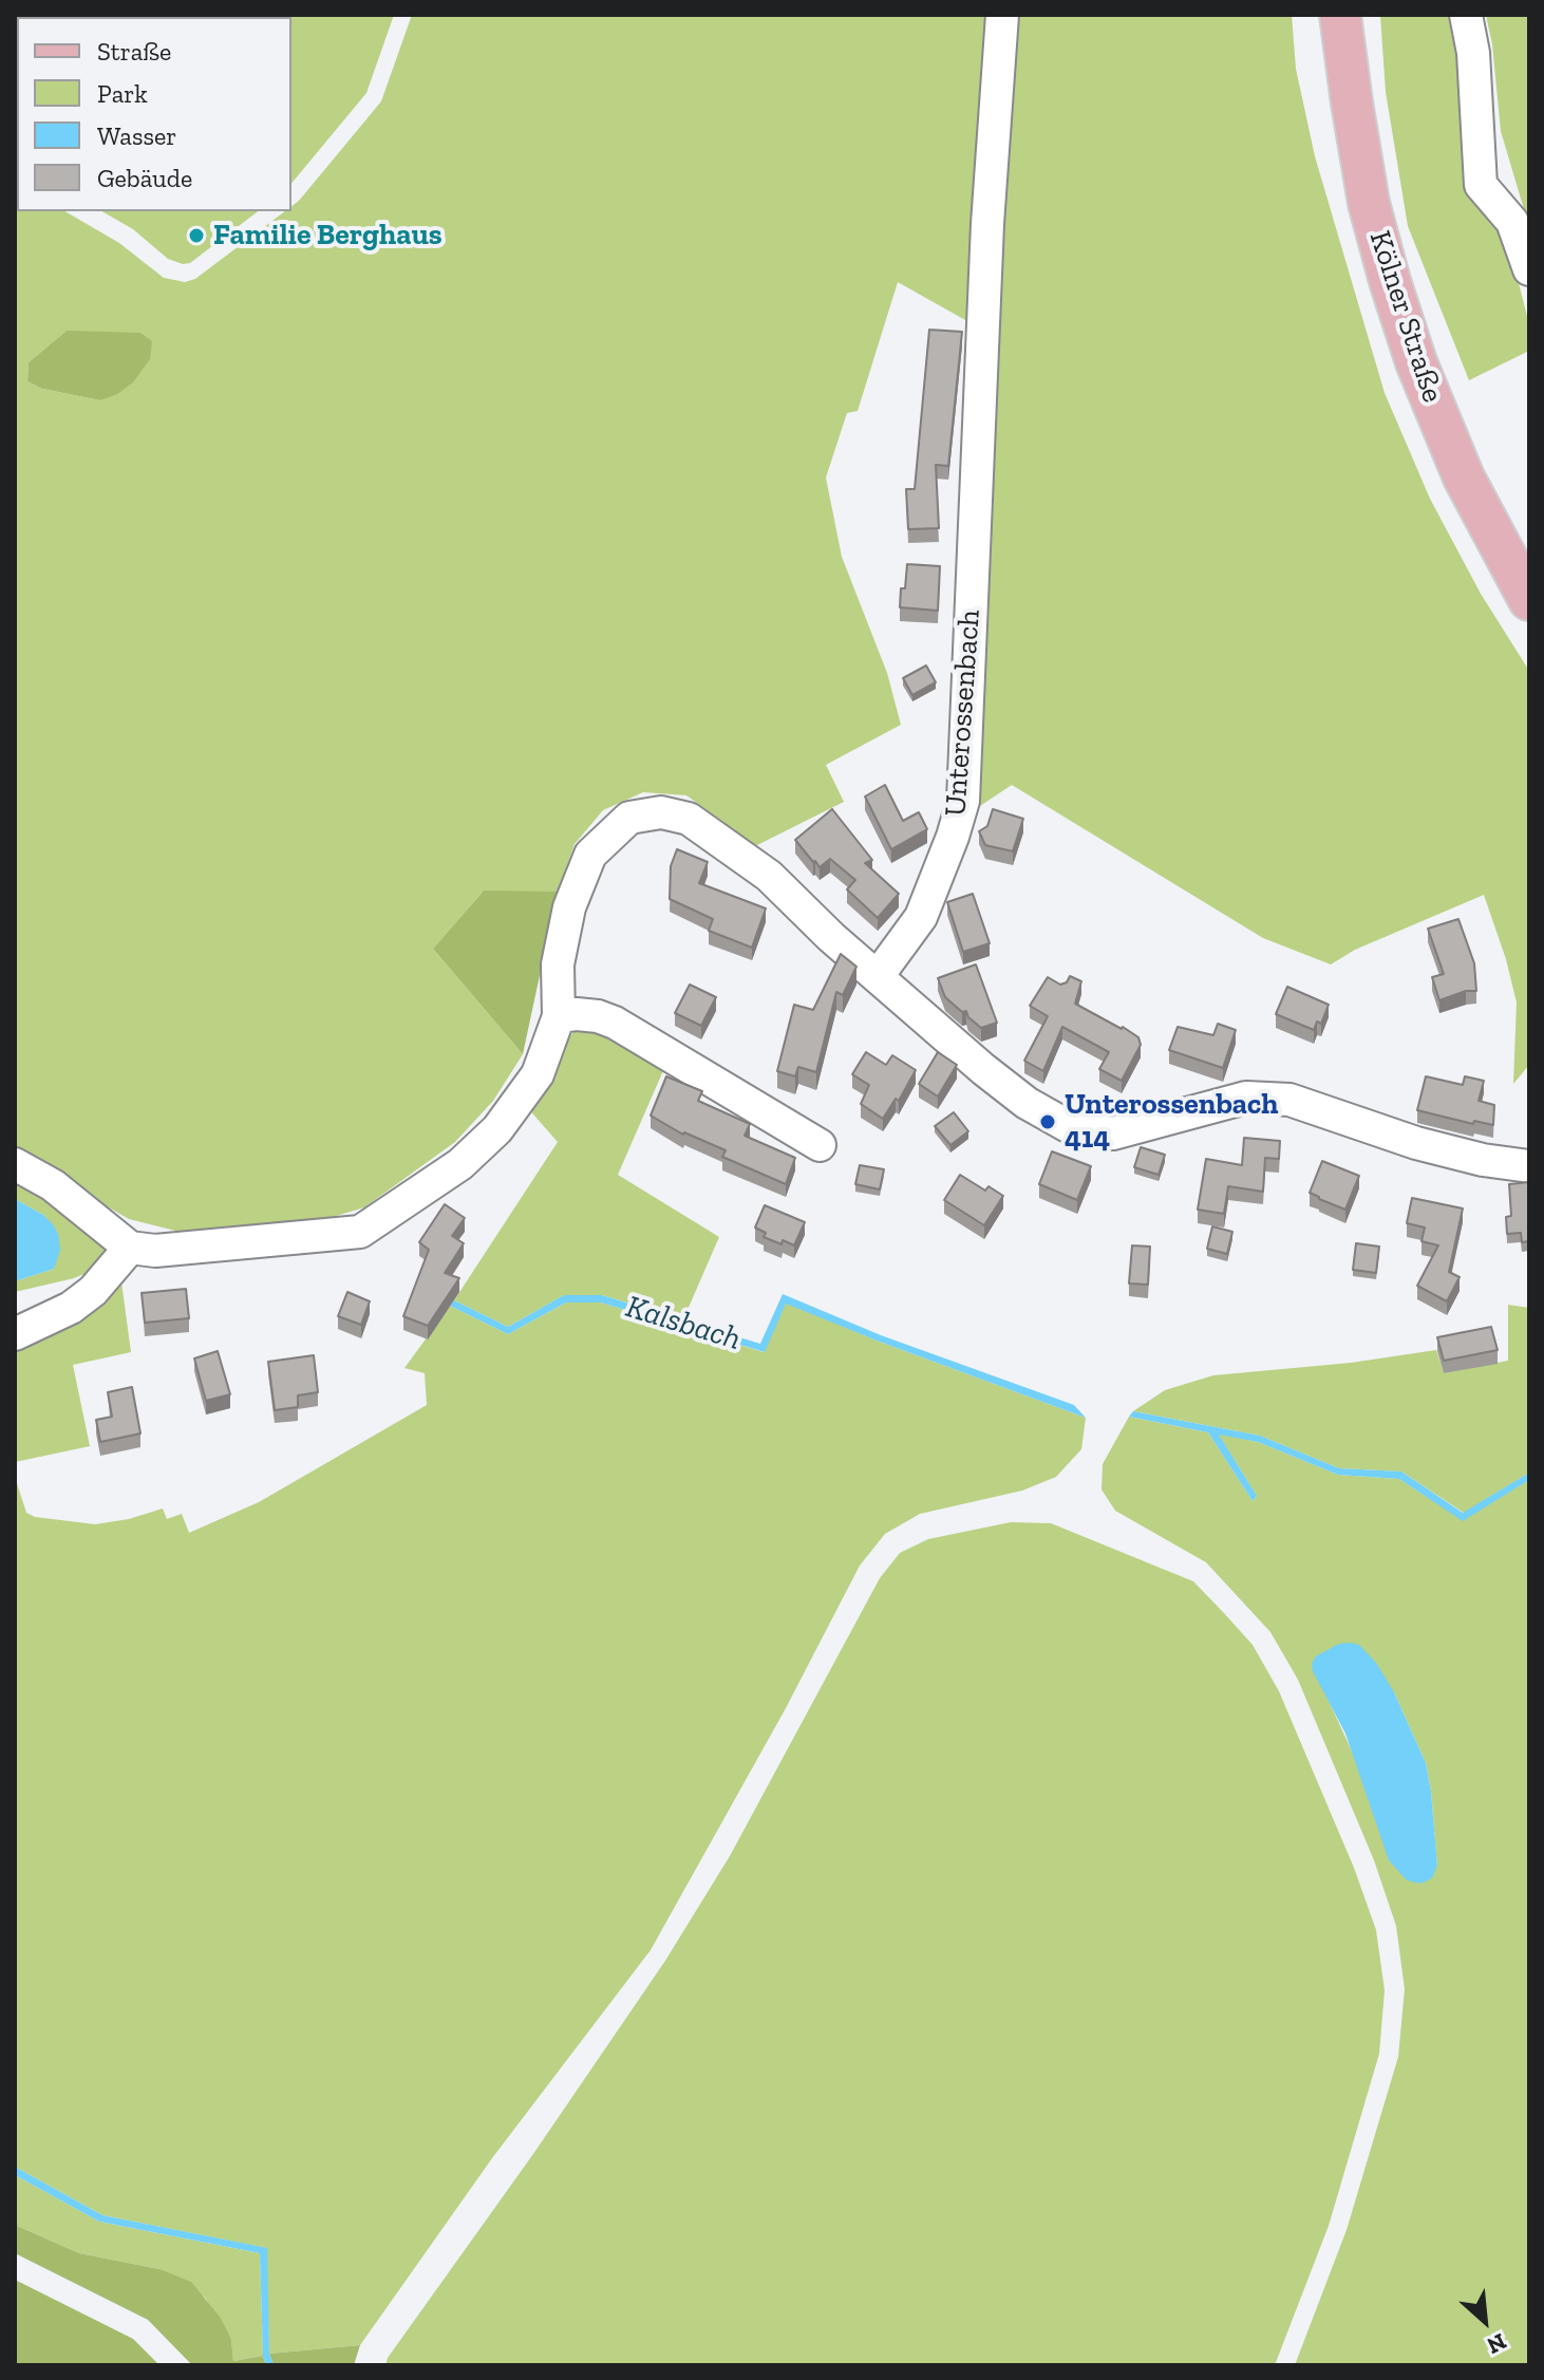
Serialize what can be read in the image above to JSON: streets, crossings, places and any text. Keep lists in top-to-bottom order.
{
  "streets": {
    "main road": ["Kölner Straße"],
    "street": ["Unterossenbach"]
  },
  "water": ["Kalsbach"],
  "places": ["Familie Berghaus", "Unterossenbach 414"],
  "legend": [
    "Straße",
    "Park",
    "Wasser",
    "Gebäude"
  ],
  "north": "bottom right"
}
